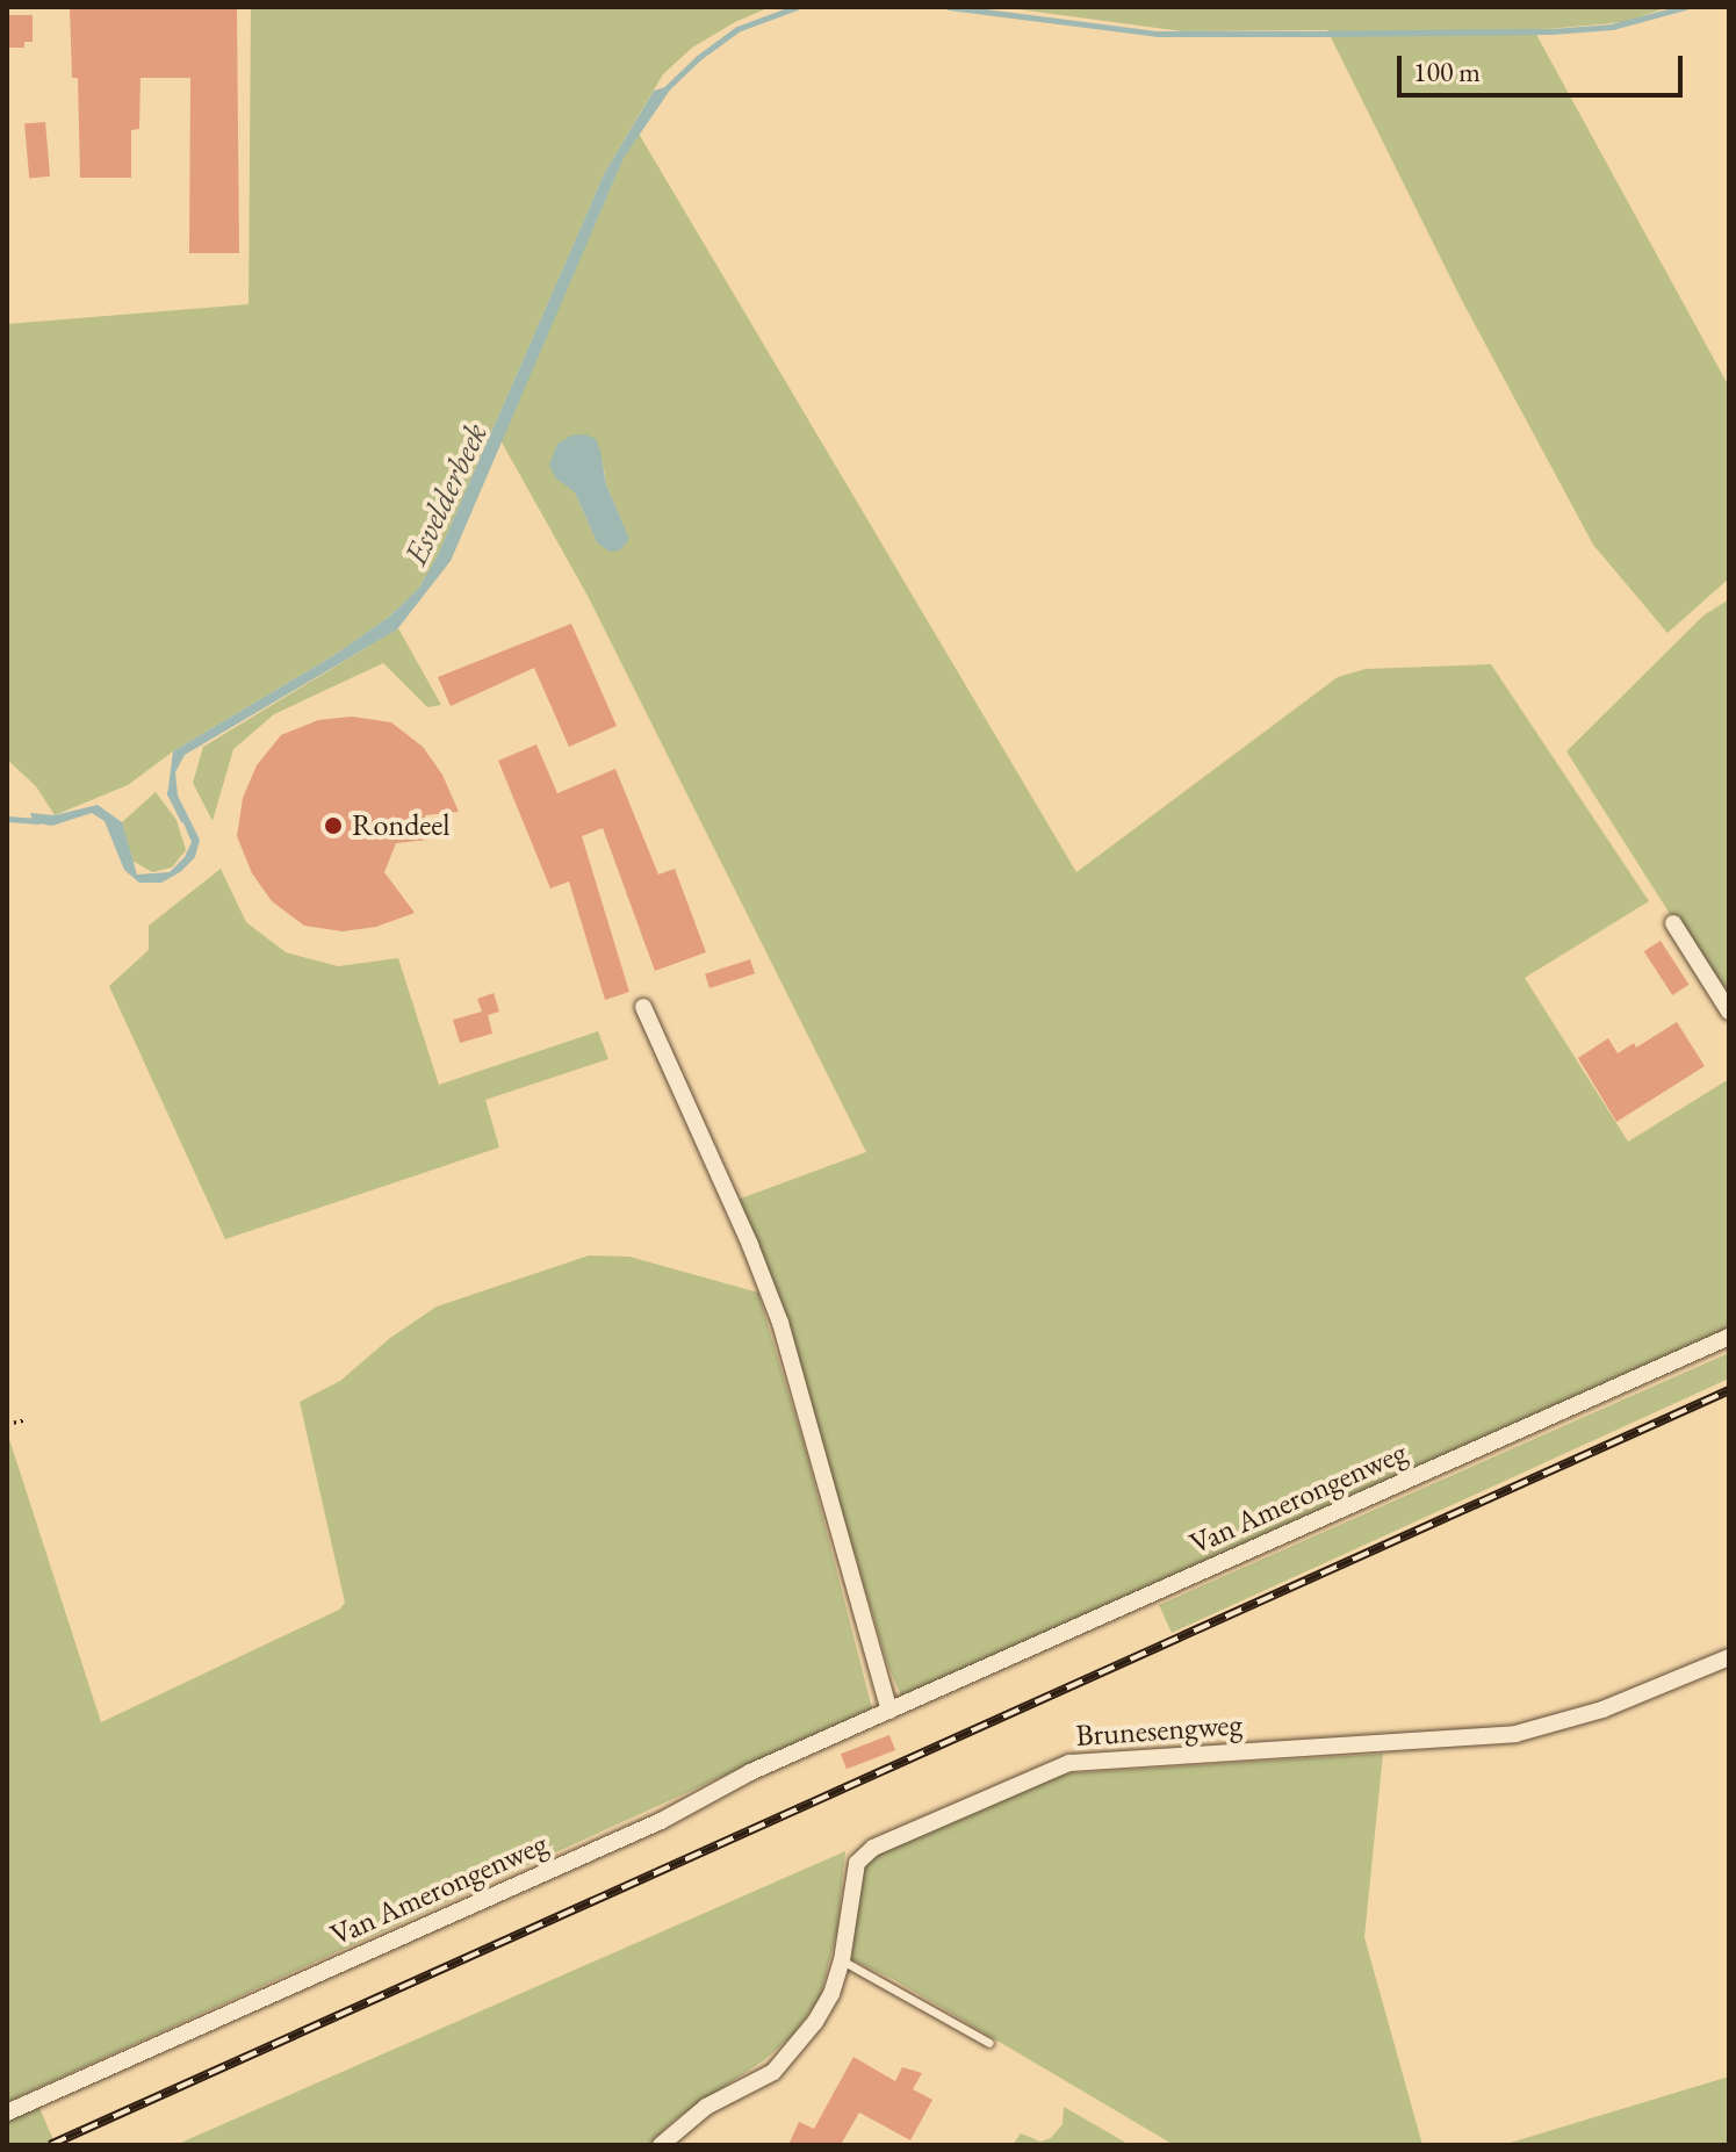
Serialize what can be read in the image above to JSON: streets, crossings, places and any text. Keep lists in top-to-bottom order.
{
  "streets": {
    "street": ["Van Amerongenweg", "Brunesengweg"]
  },
  "water": ["Esvelderbeek"],
  "places": ["Rondeel"],
  "scale_bar": "100 m"
}
